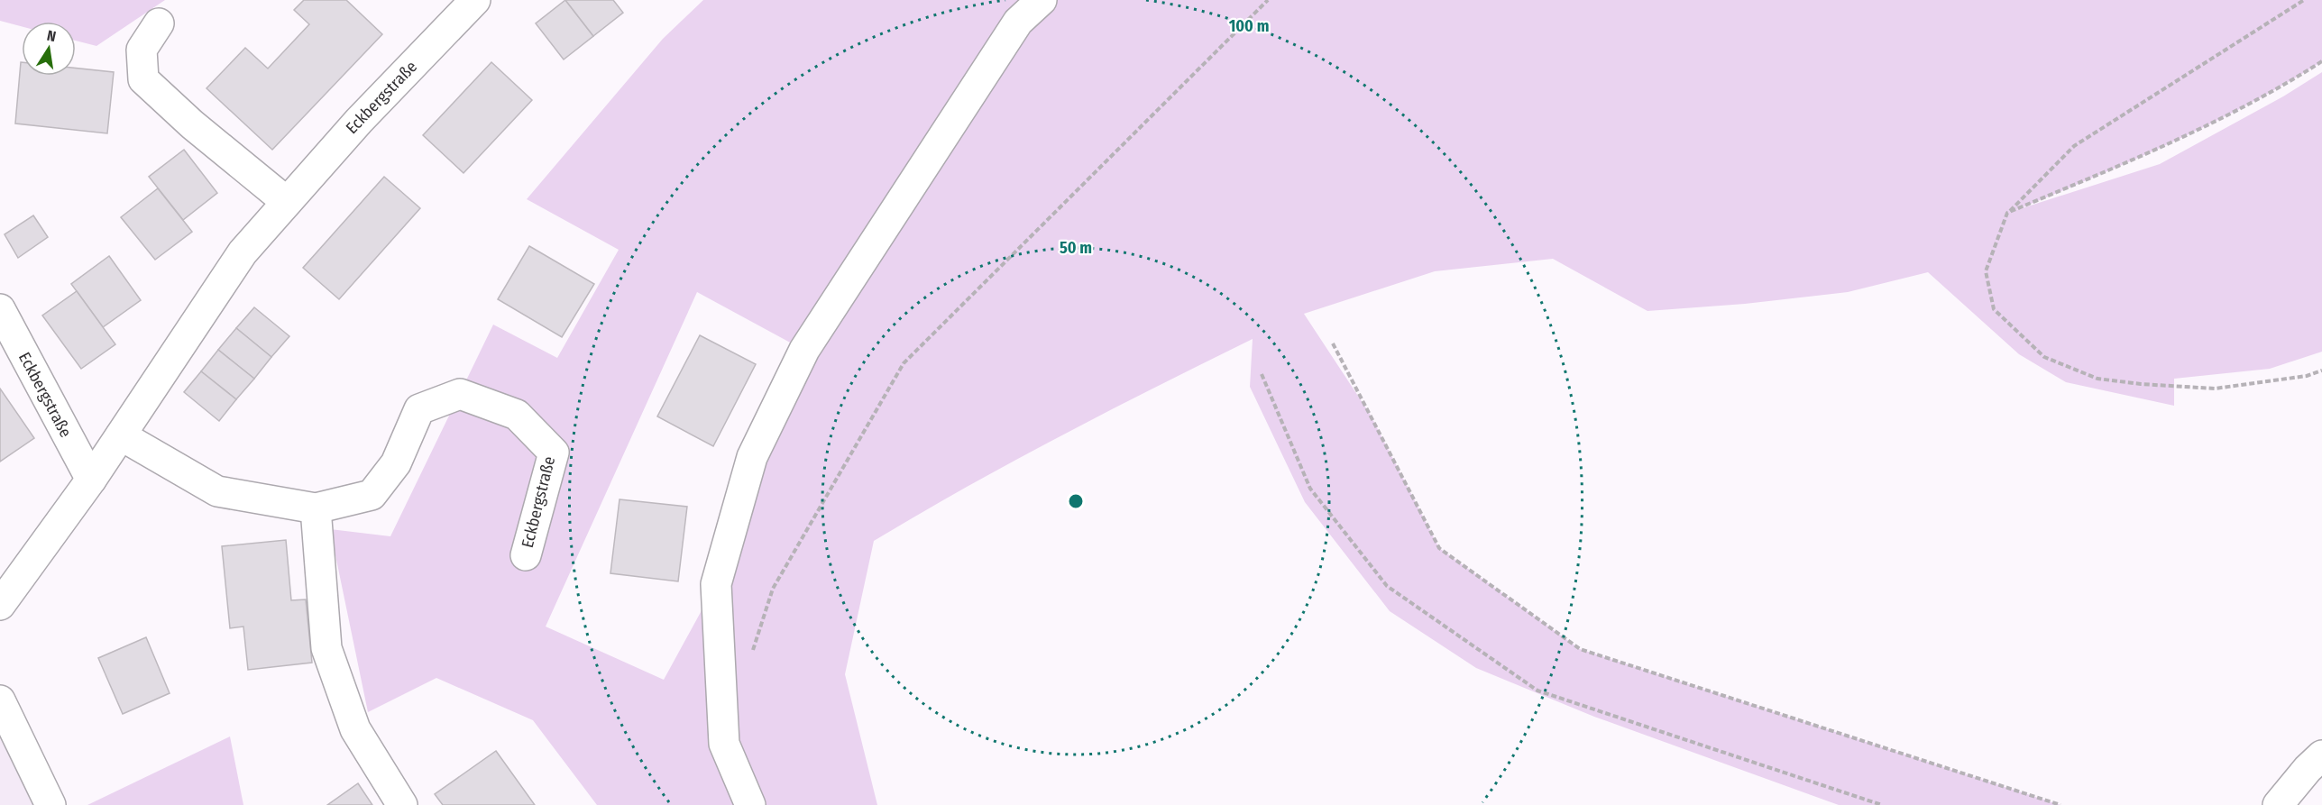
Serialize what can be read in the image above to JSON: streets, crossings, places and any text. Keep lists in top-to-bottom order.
{
  "streets": {
    "street": ["Eckbergstraße"]
  },
  "north": "top",
  "rings": ["100 m", "50 m"]
}
